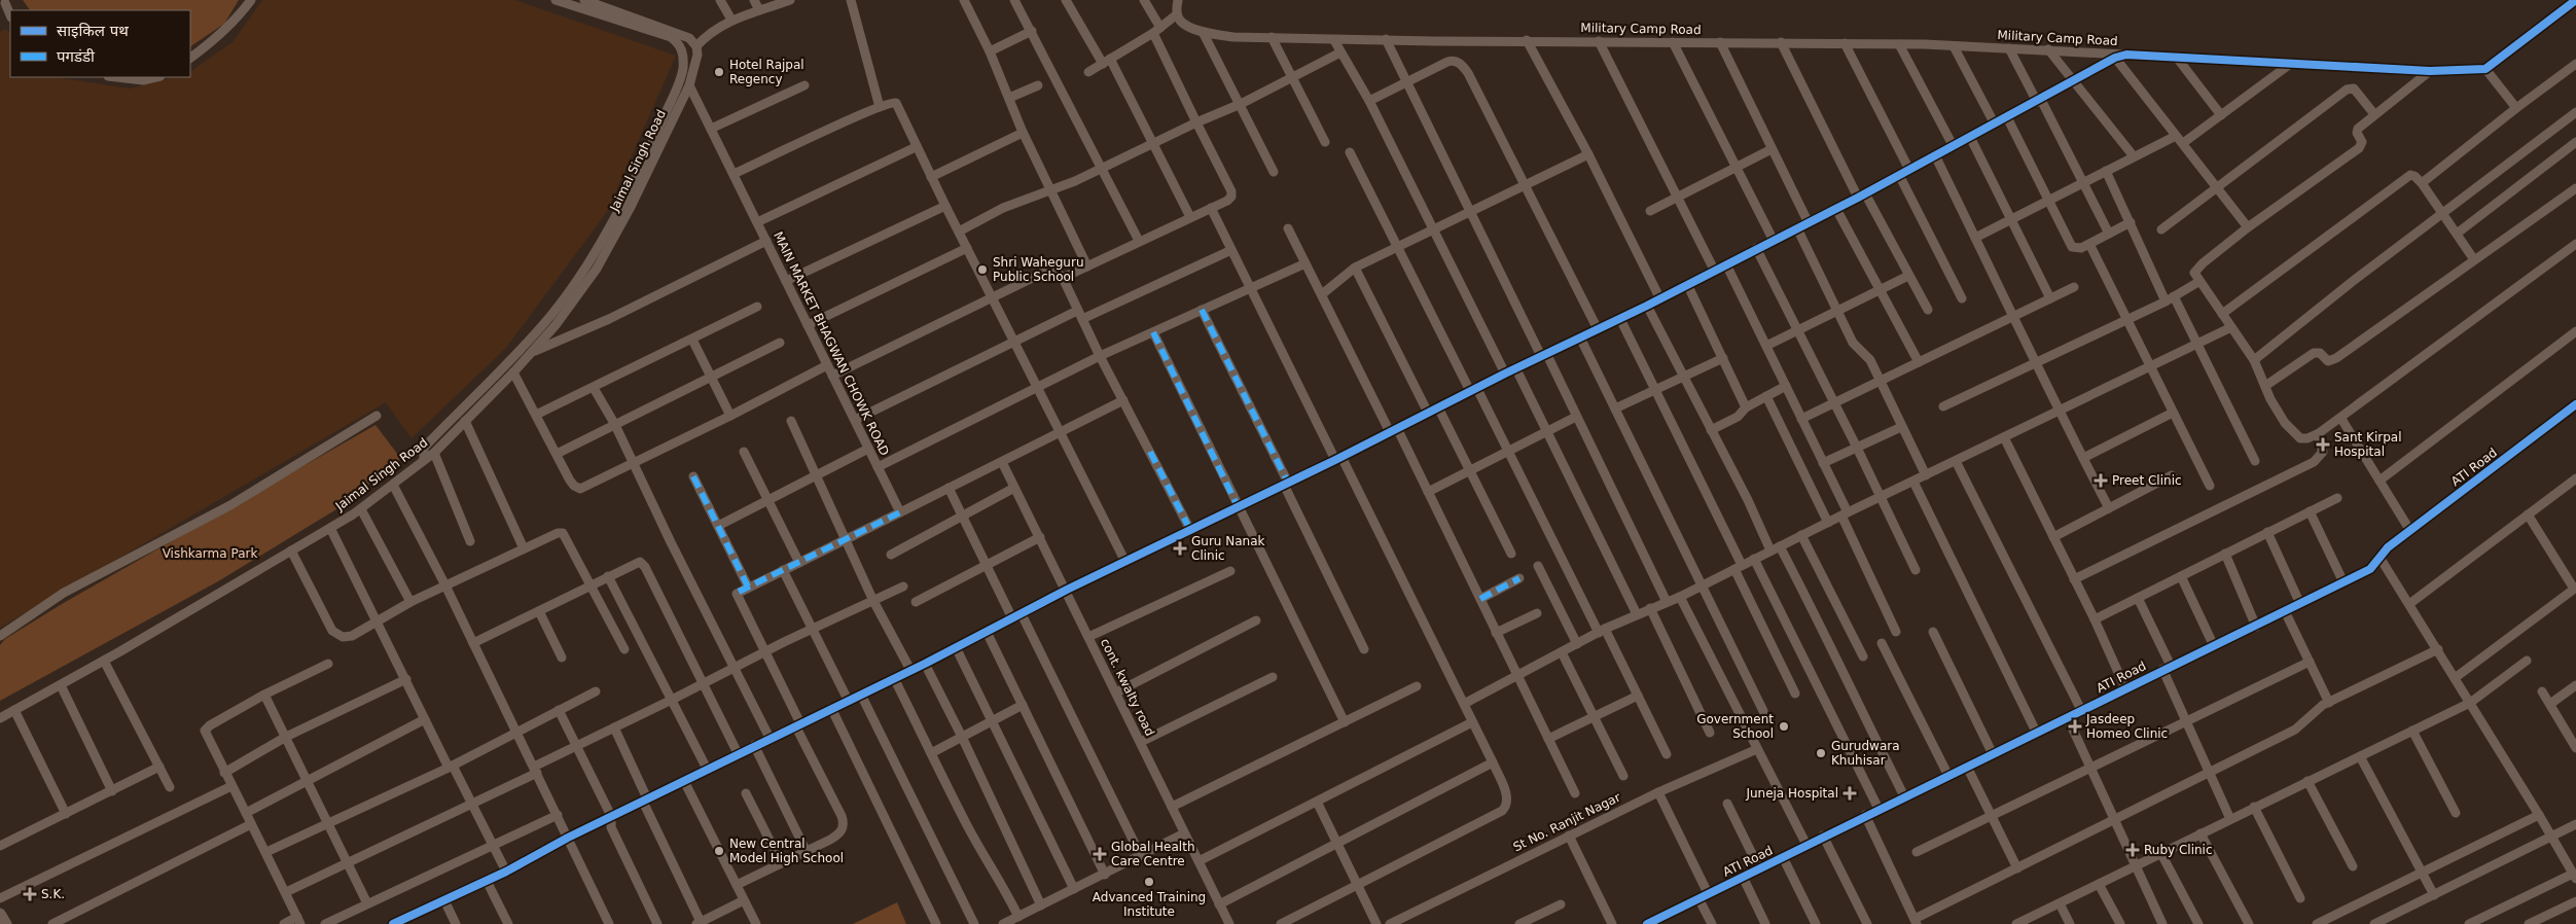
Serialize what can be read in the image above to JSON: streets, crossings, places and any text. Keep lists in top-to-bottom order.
{
  "streets": {
    "street": [
      "Military Camp Road",
      "Jaimal Singh Road",
      "MAIN MARKET BHAGWAN CHOWK ROAD",
      "ATI Road",
      "cont. kwalty road",
      "St No. Ranjit Nagar"
    ]
  },
  "crossings": [
    ["Jaimal Singh Road", "MAIN MARKET BHAGWAN CHOWK ROAD"]
  ],
  "parks": ["Vishkarma Park"],
  "places": {
    "other": [
      "Hotel Rajpal Regency",
      "Shri Waheguru Public School",
      "Government School",
      "Gurudwara Khuhisar",
      "New Central Model High School",
      "Advanced Training Institute"
    ],
    "health": [
      "Sant Kirpal Hospital",
      "Preet Clinic",
      "Guru Nanak Clinic",
      "Jasdeep Homeo Clinic",
      "Juneja Hospital",
      "Ruby Clinic",
      "Global Health Care Centre",
      "S.K."
    ]
  },
  "legend": ["साइकिल पथ", "पगडंडी"]
}
